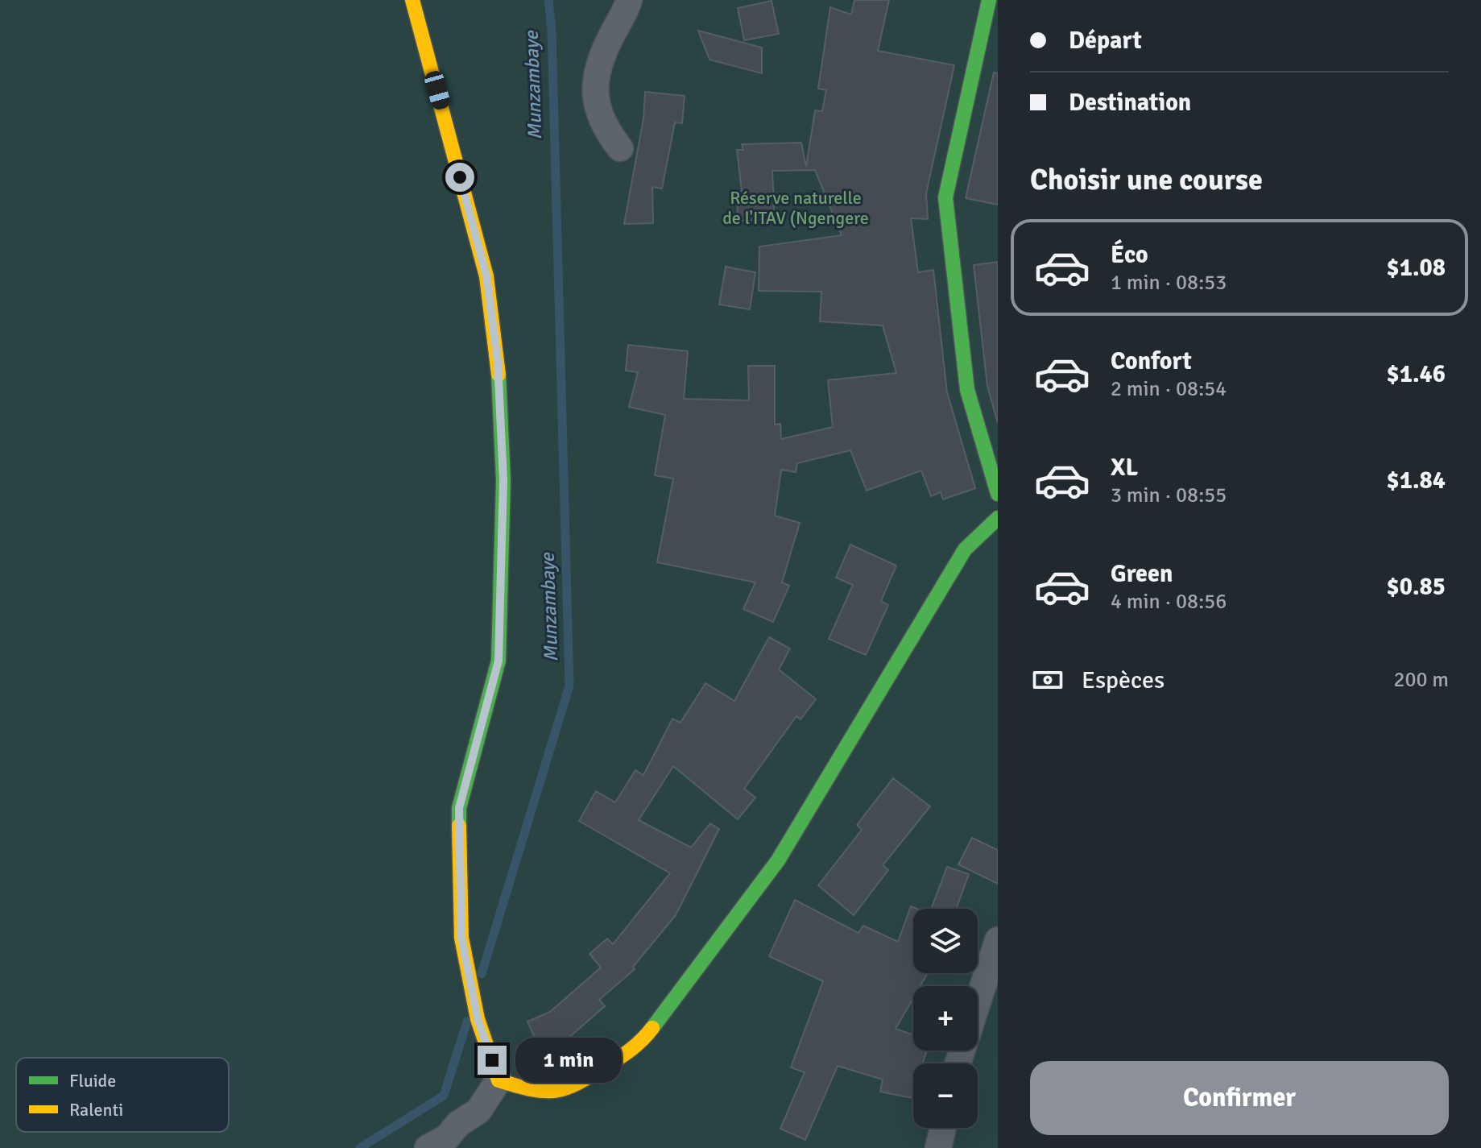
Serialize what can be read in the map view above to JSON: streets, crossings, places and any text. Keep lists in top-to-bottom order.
{
  "water": ["Munzambaye"],
  "parks": ["Réserve naturelle de l'ITAV (Ngengere"],
  "legend": ["Fluide", "Ralenti"],
  "page": {
    "banner": ["Départ", "Destination"],
    "heading": "Choisir une course",
    "list": [
      {
        "name": "Éco",
        "note": "1 min · 08:53",
        "value": "$1.08"
      },
      {
        "name": "Confort",
        "note": "2 min · 08:54",
        "value": "$1.46"
      },
      {
        "name": "XL",
        "note": "3 min · 08:55",
        "value": "$1.84"
      },
      {
        "name": "Green",
        "note": "4 min · 08:56",
        "value": "$0.85"
      }
    ],
    "pay": ["Espèces", "200 m"],
    "map_buttons": ["+", "−"],
    "bubble": "1 min",
    "buttons": "Confirmer"
  }
}
